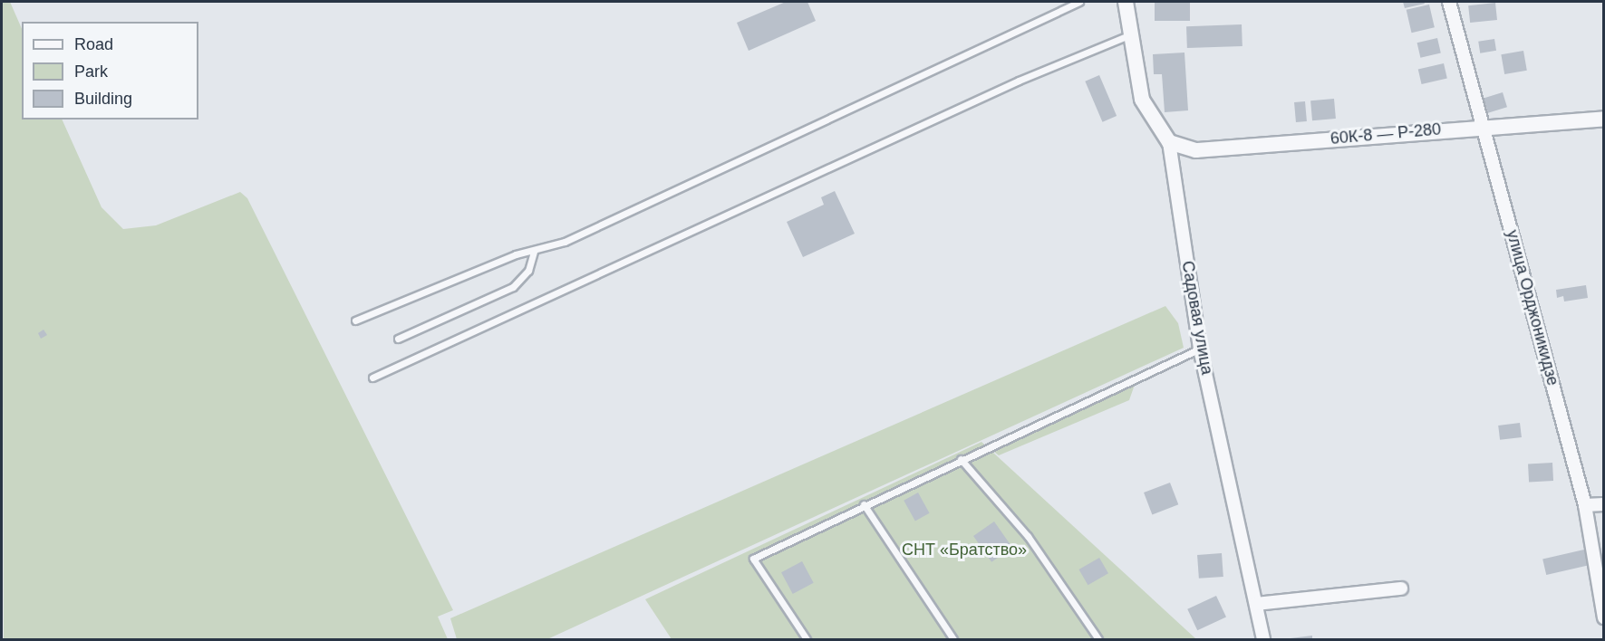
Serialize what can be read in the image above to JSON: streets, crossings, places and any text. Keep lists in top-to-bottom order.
{
  "streets": {
    "street": ["60К-8 — Р-280", "улица Орджоникидзе", "Садовая улица"]
  },
  "crossings": [
    ["60К-8 — Р-280", "улица Орджоникидзе"],
    ["60К-8 — Р-280", "Садовая улица"]
  ],
  "parks": ["СНТ «Братство»"],
  "legend": ["Road", "Park", "Building"]
}
